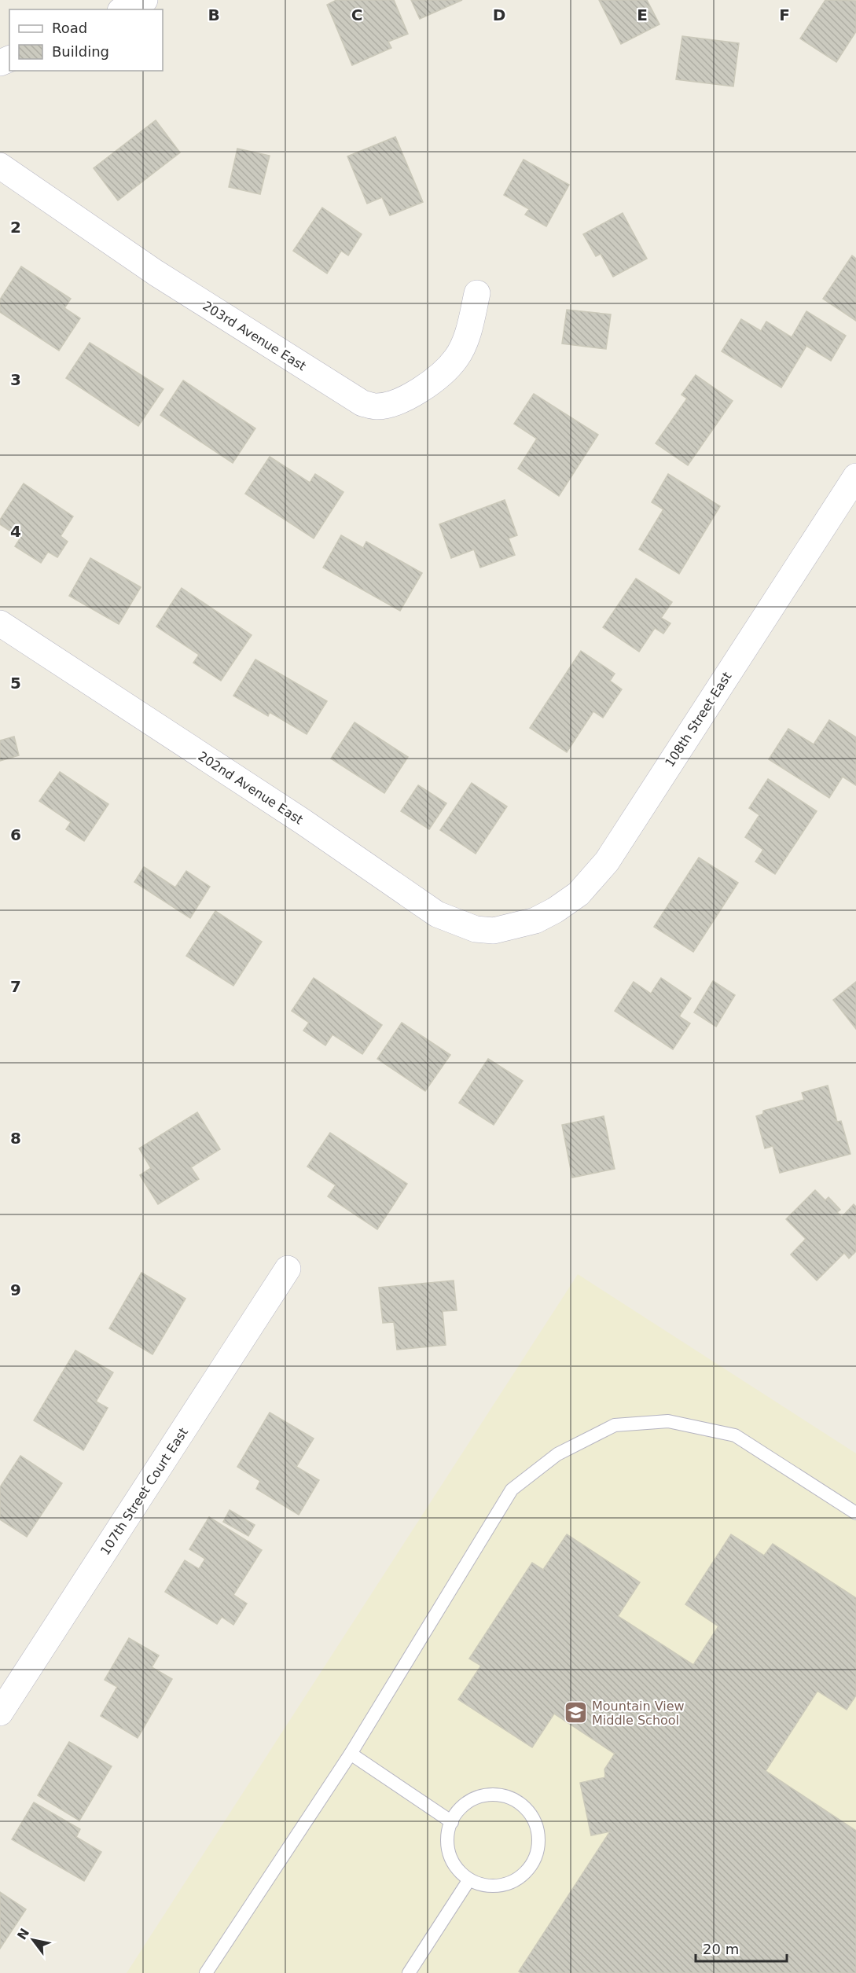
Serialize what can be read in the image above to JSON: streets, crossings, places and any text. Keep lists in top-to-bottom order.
{
  "streets": {
    "street": [
      "203rd Avenue East",
      "108th Street East",
      "202nd Avenue East",
      "107th Street Court East"
    ]
  },
  "crossings": [
    ["108th Street East", "202nd Avenue East"]
  ],
  "places": {
    "school or university": ["Mountain View Middle School"]
  },
  "legend": ["Road", "Building"],
  "scale_bar": "20 m",
  "north": "top left",
  "grid": {
    "columns": [
      "B",
      "C",
      "D",
      "E",
      "F"
    ],
    "rows": [
      "2",
      "3",
      "4",
      "5",
      "6",
      "7",
      "8",
      "9"
    ]
  }
}
